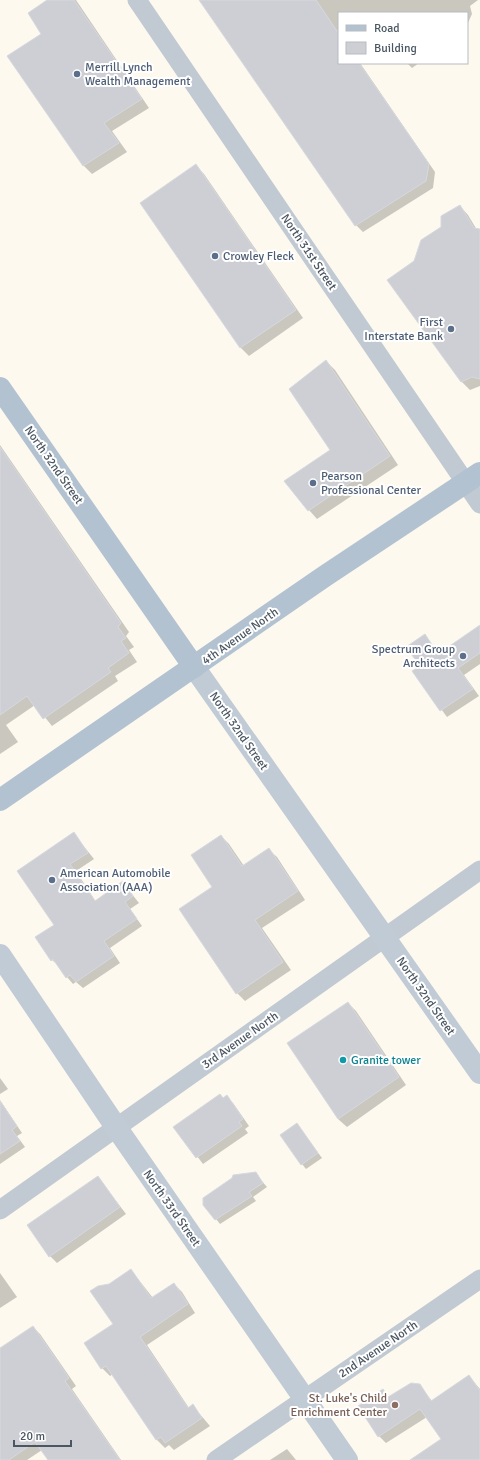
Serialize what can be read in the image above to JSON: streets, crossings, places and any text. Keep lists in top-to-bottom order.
{
  "streets": {
    "main road": ["North 32nd Street", "4th Avenue North"],
    "street": [
      "North 31st Street",
      "3rd Avenue North",
      "North 33rd Street",
      "2nd Avenue North"
    ]
  },
  "crossings": [
    ["North 31st Street", "4th Avenue North"],
    ["North 32nd Street", "4th Avenue North"],
    ["North 32nd Street", "3rd Avenue North"],
    ["3rd Avenue North", "North 33rd Street"],
    ["North 33rd Street", "2nd Avenue North"]
  ],
  "places": [
    "Merrill Lynch Wealth Management",
    "Crowley Fleck",
    "First Interstate Bank",
    "Pearson Professional Center",
    "Spectrum Group Architects",
    "American Automobile Association (AAA)",
    "Granite tower",
    "St. Luke's Child Enrichment Center"
  ],
  "legend": ["Road", "Building"],
  "scale_bar": "20 m"
}
